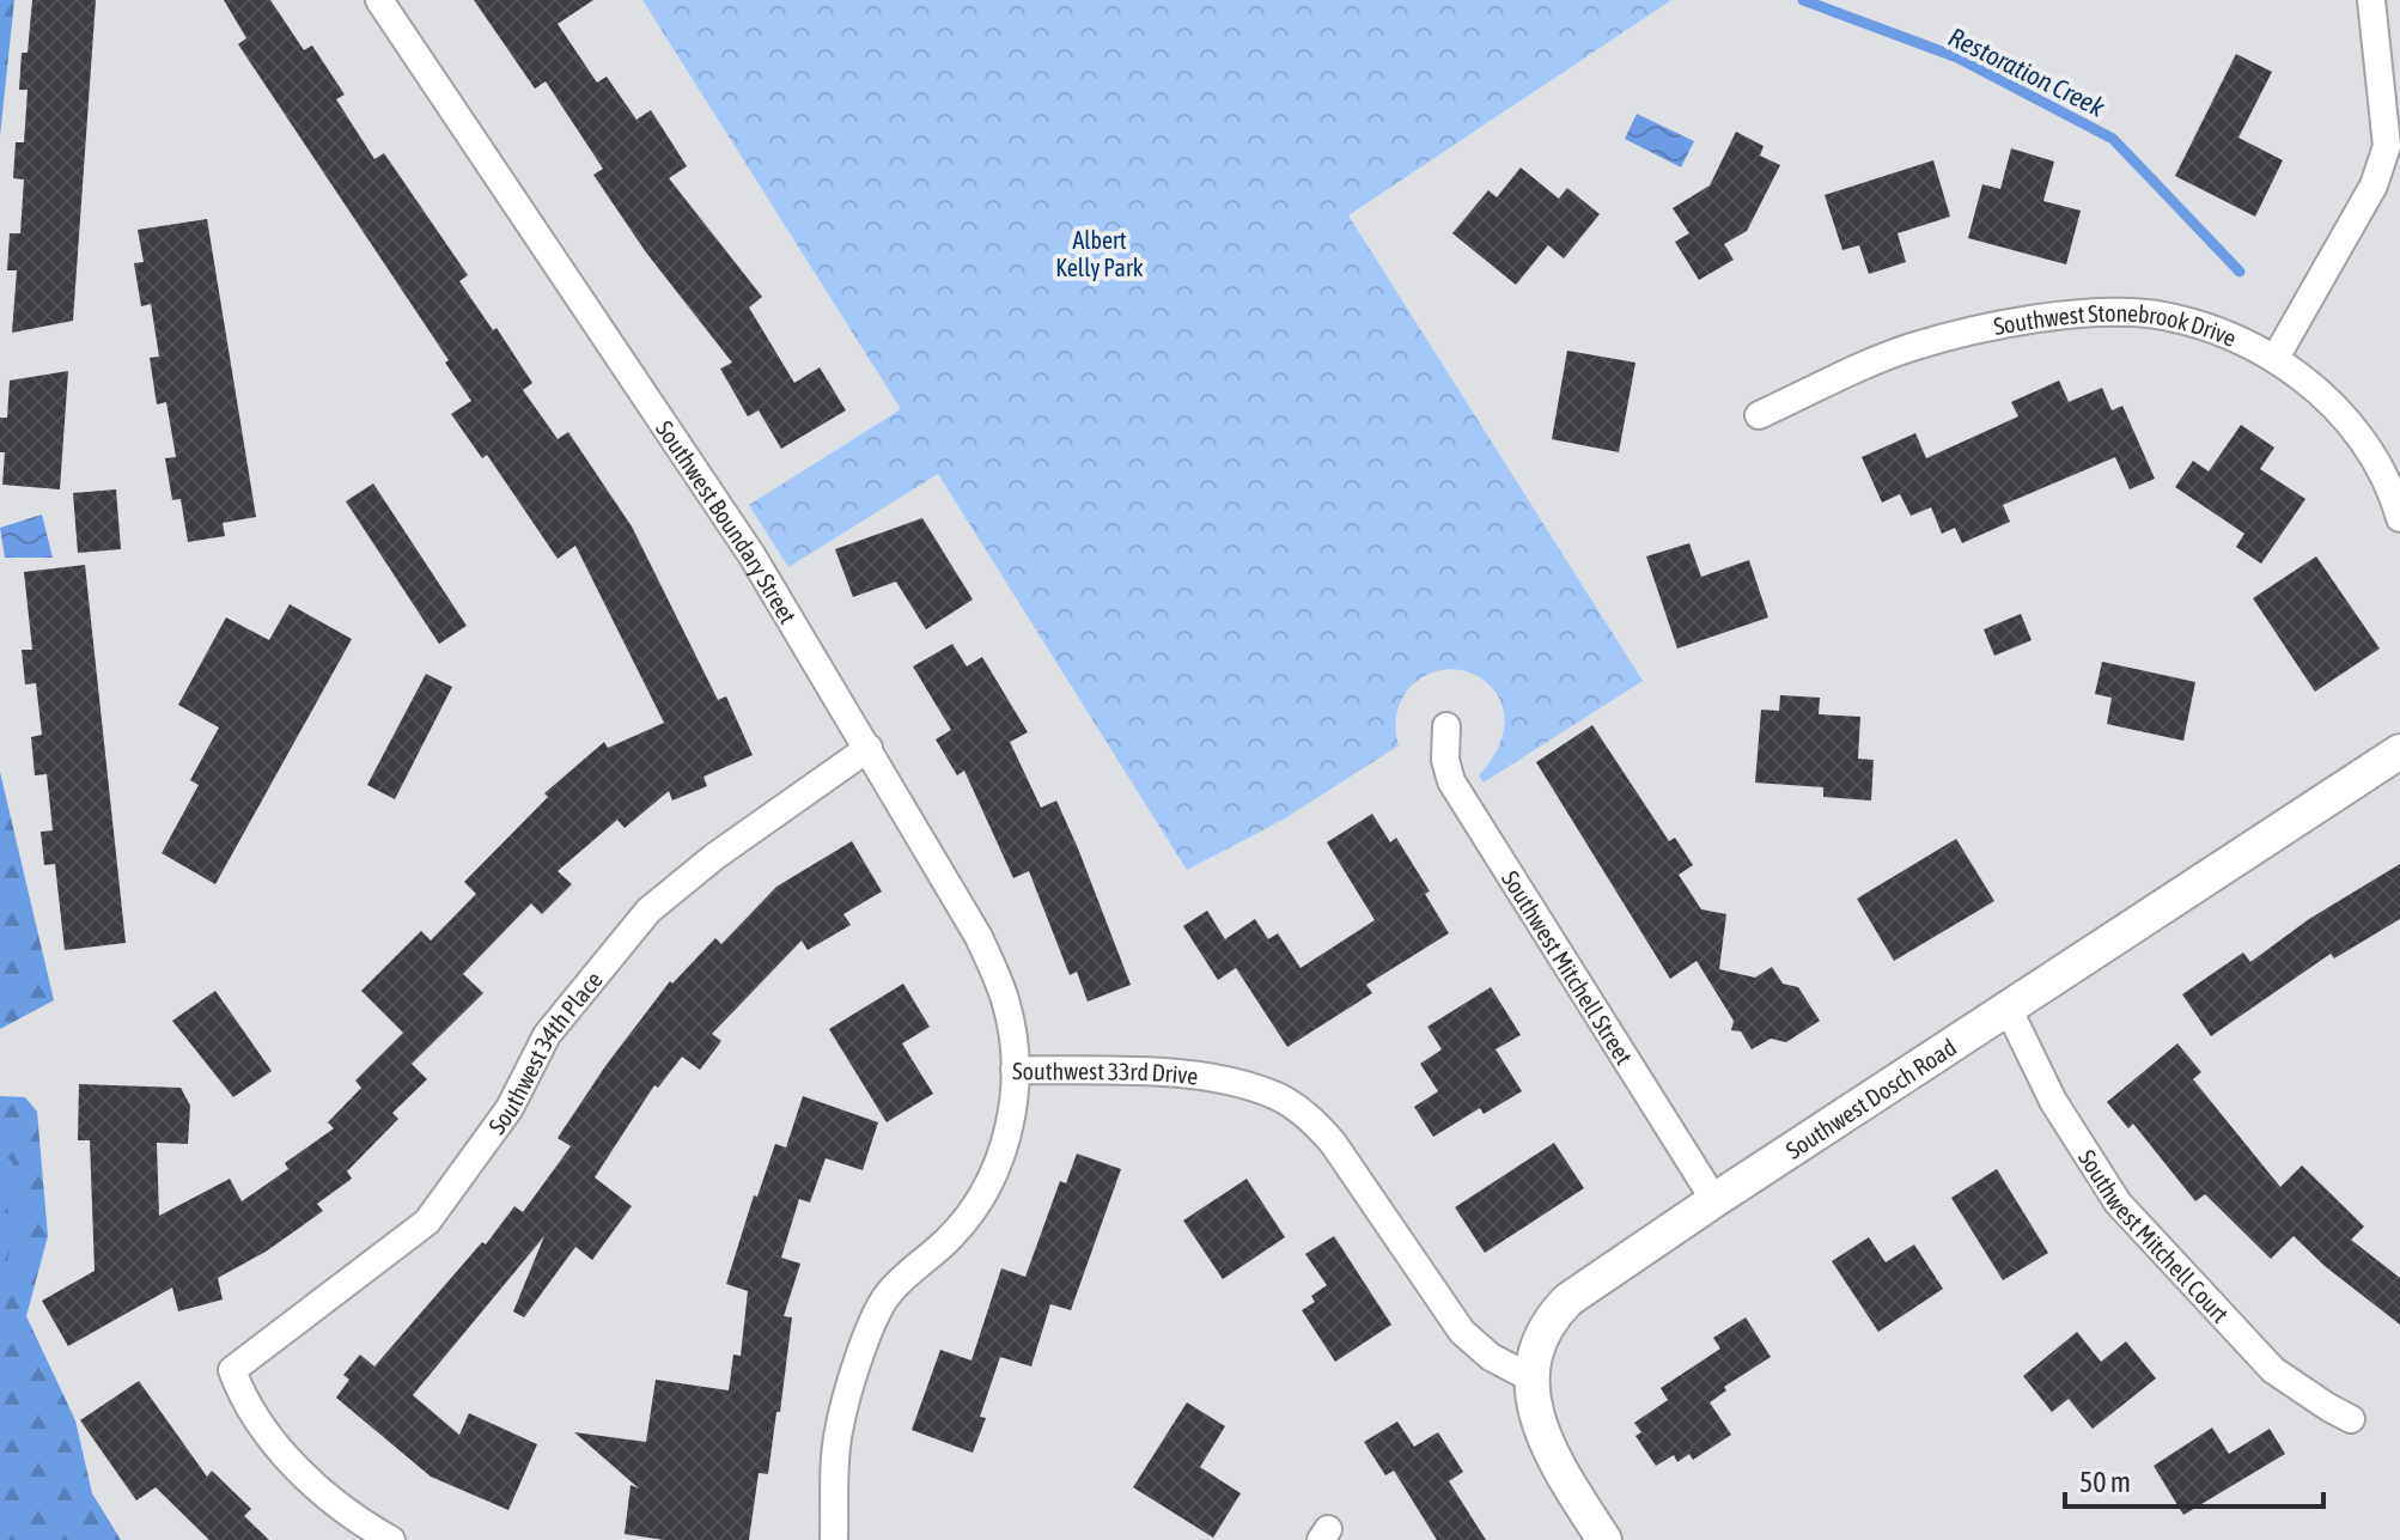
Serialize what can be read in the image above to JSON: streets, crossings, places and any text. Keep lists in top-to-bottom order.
{
  "streets": {
    "street": [
      "Southwest Stonebrook Drive",
      "Southwest Boundary Street",
      "Southwest Mitchell Street",
      "Southwest 34th Place",
      "Southwest 33rd Drive",
      "Southwest Dosch Road",
      "Southwest Mitchell Court"
    ]
  },
  "crossings": [
    ["Southwest Boundary Street", "Southwest 34th Place"],
    ["Southwest Boundary Street", "Southwest 33rd Drive"],
    ["Southwest Mitchell Street", "Southwest Dosch Road"],
    ["Southwest 33rd Drive", "Southwest Dosch Road"],
    ["Southwest Dosch Road", "Southwest Mitchell Court"]
  ],
  "water": ["Restoration Creek"],
  "parks": ["Albert Kelly Park"],
  "scale_bar": "50 m"
}
